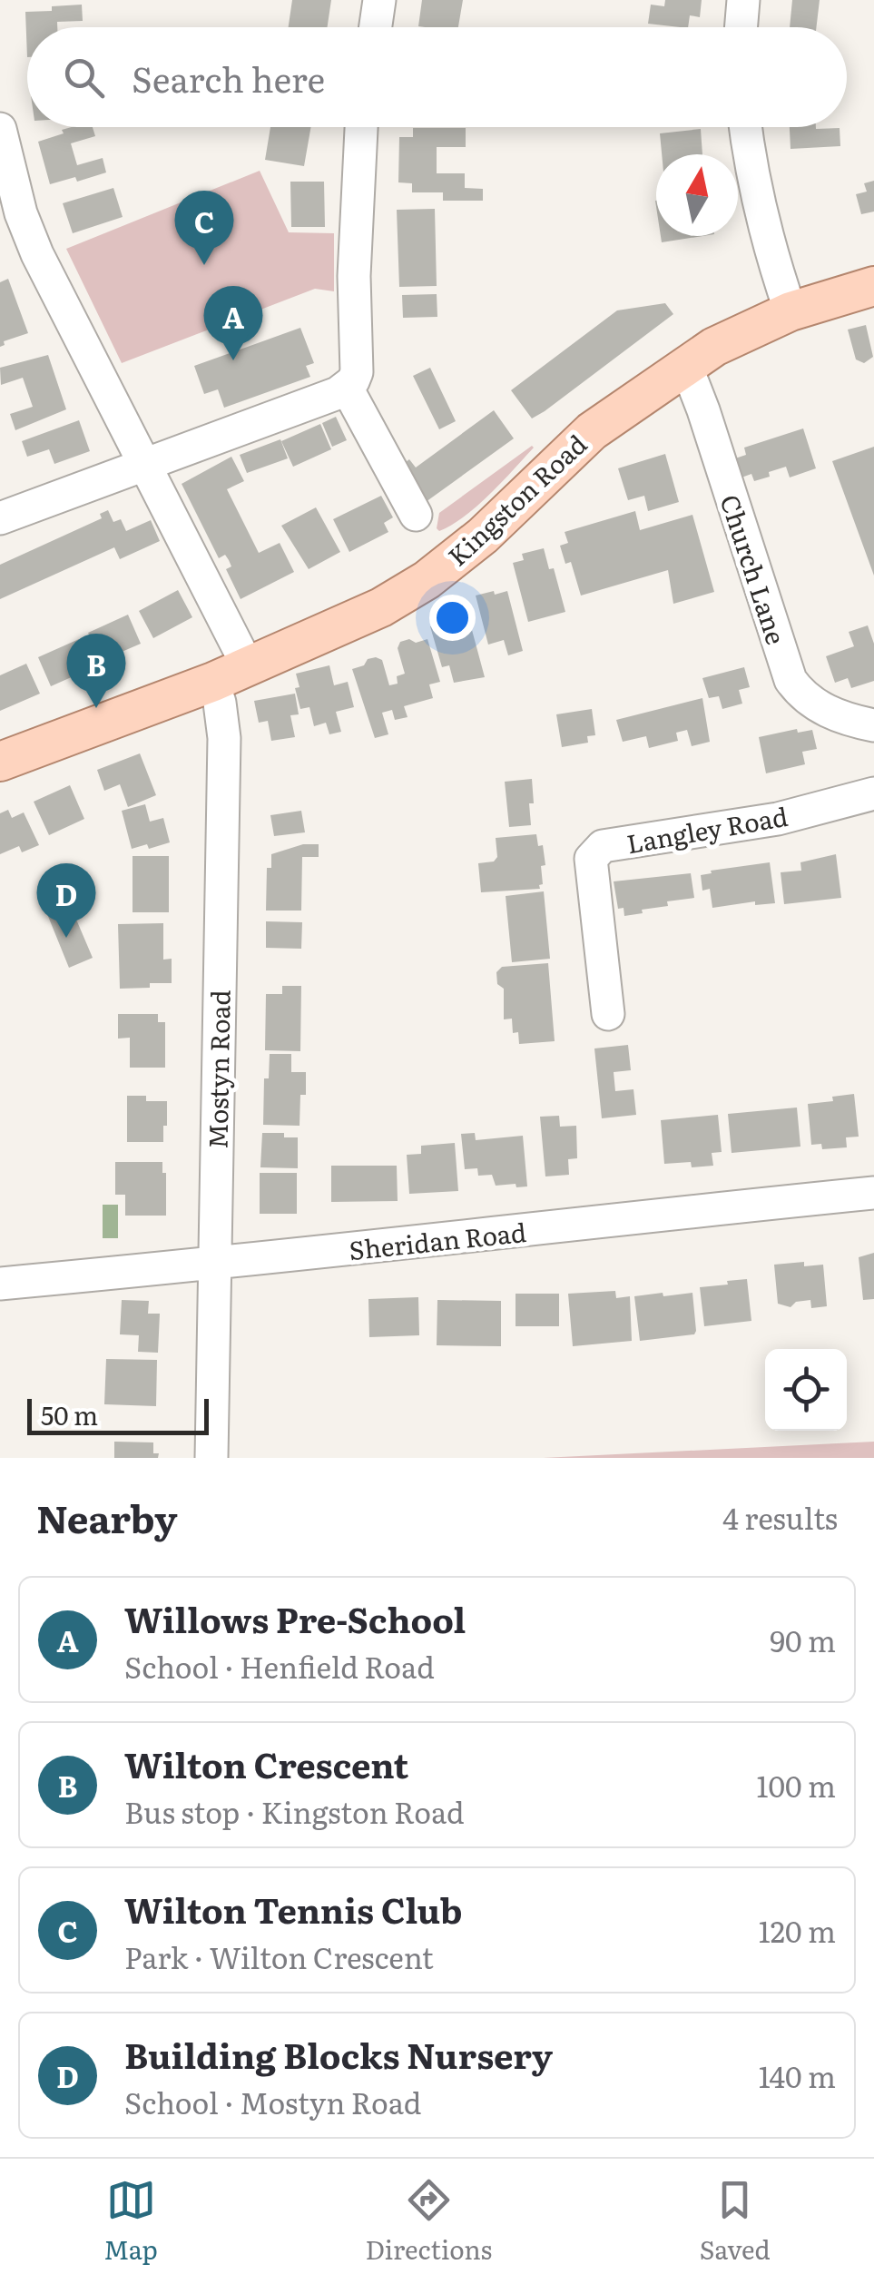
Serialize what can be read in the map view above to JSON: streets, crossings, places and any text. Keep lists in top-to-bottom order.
{
  "streets": {
    "main road": ["Kingston Road"],
    "street": [
      "Church Lane",
      "Langley Road",
      "Mostyn Road",
      "Sheridan Road"
    ]
  },
  "crossings": [
    ["Kingston Road", "Church Lane"],
    ["Kingston Road", "Mostyn Road"],
    ["Mostyn Road", "Sheridan Road"]
  ],
  "scale_bar": "50 m",
  "north": "top",
  "page": {
    "search": "Search here",
    "pins": [
      "C",
      "A",
      "B",
      "D"
    ],
    "scale": "50 m",
    "heading": ["Nearby", "4 results"],
    "list": [
      {
        "mark": "A",
        "name": "Willows Pre-School",
        "note": "School · Henfield Road",
        "value": "90 m"
      },
      {
        "mark": "B",
        "name": "Wilton Crescent",
        "note": "Bus stop · Kingston Road",
        "value": "100 m"
      },
      {
        "mark": "C",
        "name": "Wilton Tennis Club",
        "note": "Park · Wilton Crescent",
        "value": "120 m"
      },
      {
        "mark": "D",
        "name": "Building Blocks Nursery",
        "note": "School · Mostyn Road",
        "value": "140 m"
      }
    ],
    "nav": ["Map", "Directions", "Saved"]
  }
}
